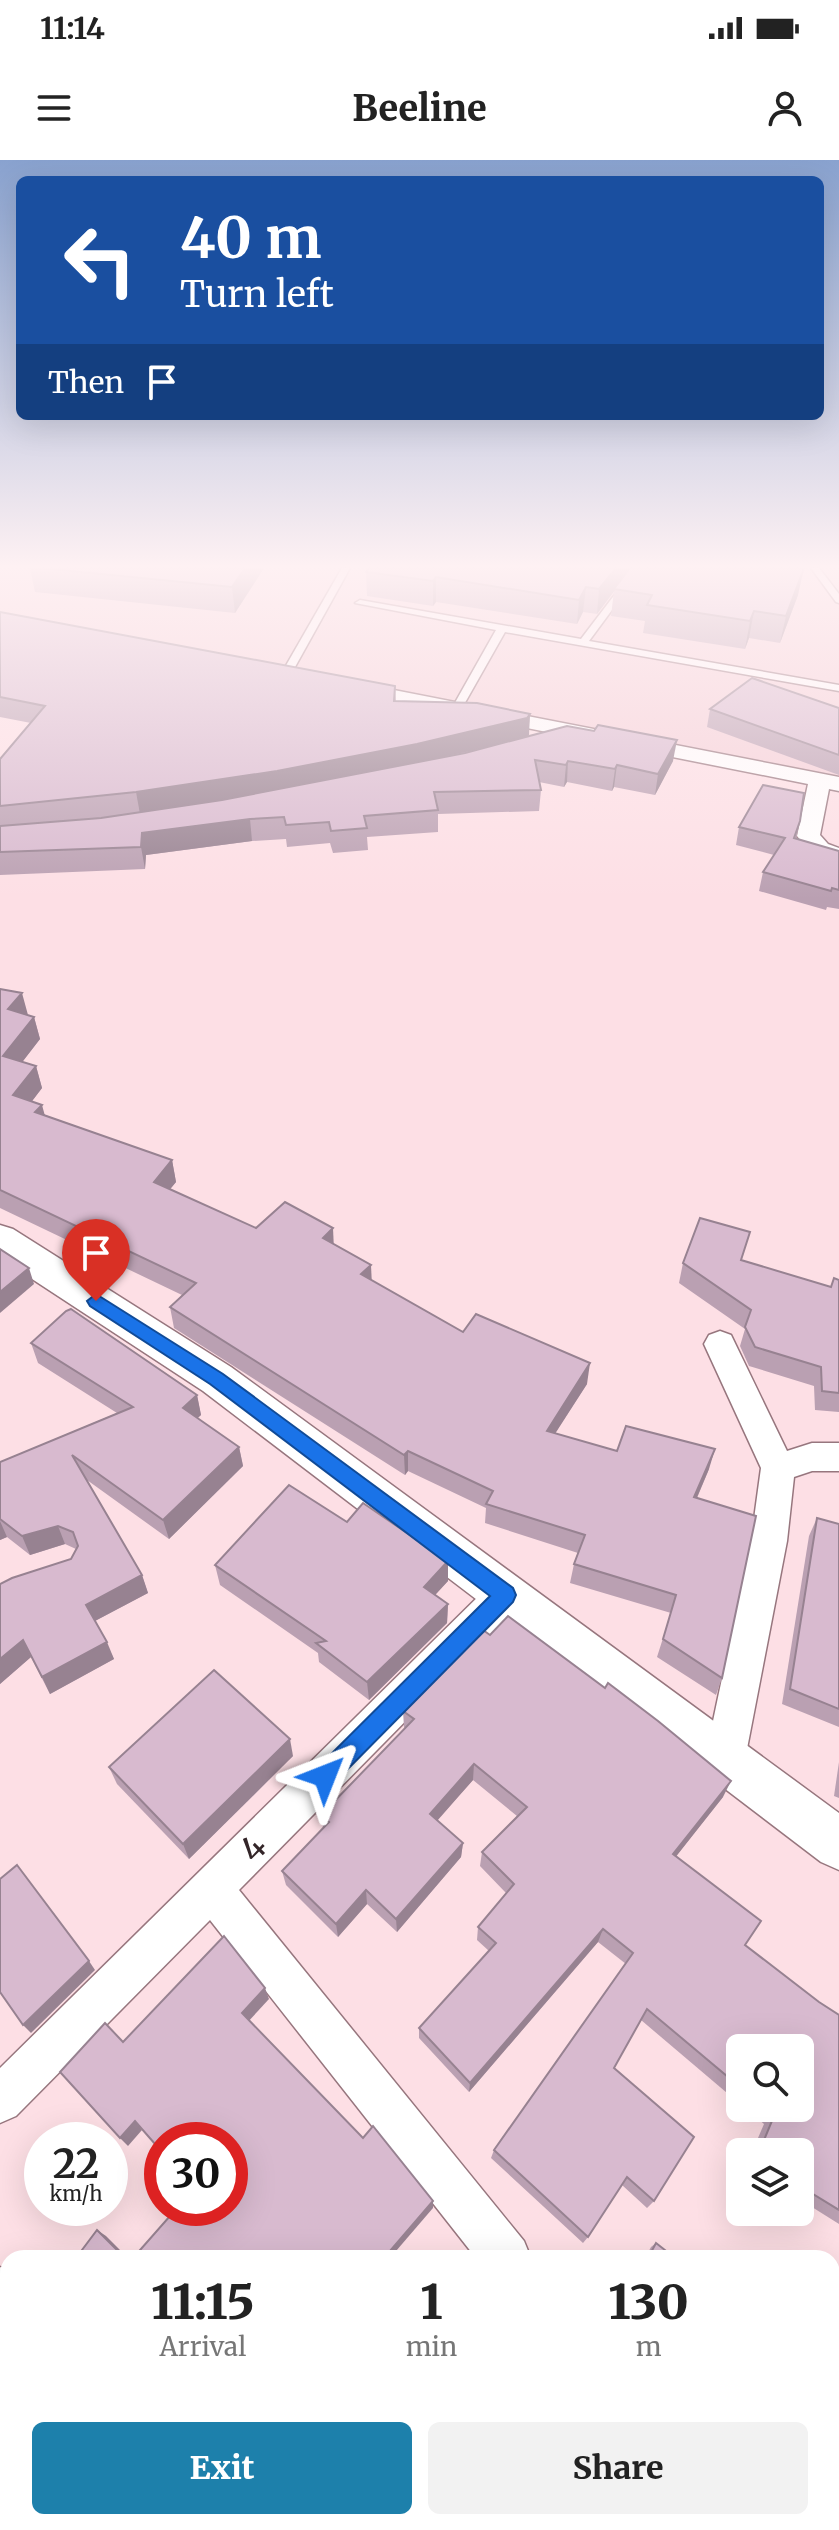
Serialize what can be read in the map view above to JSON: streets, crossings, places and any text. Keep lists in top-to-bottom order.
{
  "streets": {
    "street": ["4"]
  },
  "page": {
    "status": "11:14",
    "header": "Beeline",
    "turn": ["40 m", "Turn left"],
    "then": "Then",
    "speed": "22 km/h",
    "limit": "30",
    "eta": [
      "11:15",
      "Arrival",
      "1",
      "min",
      "130",
      "m"
    ],
    "buttons": ["Exit", "Share"]
  }
}
